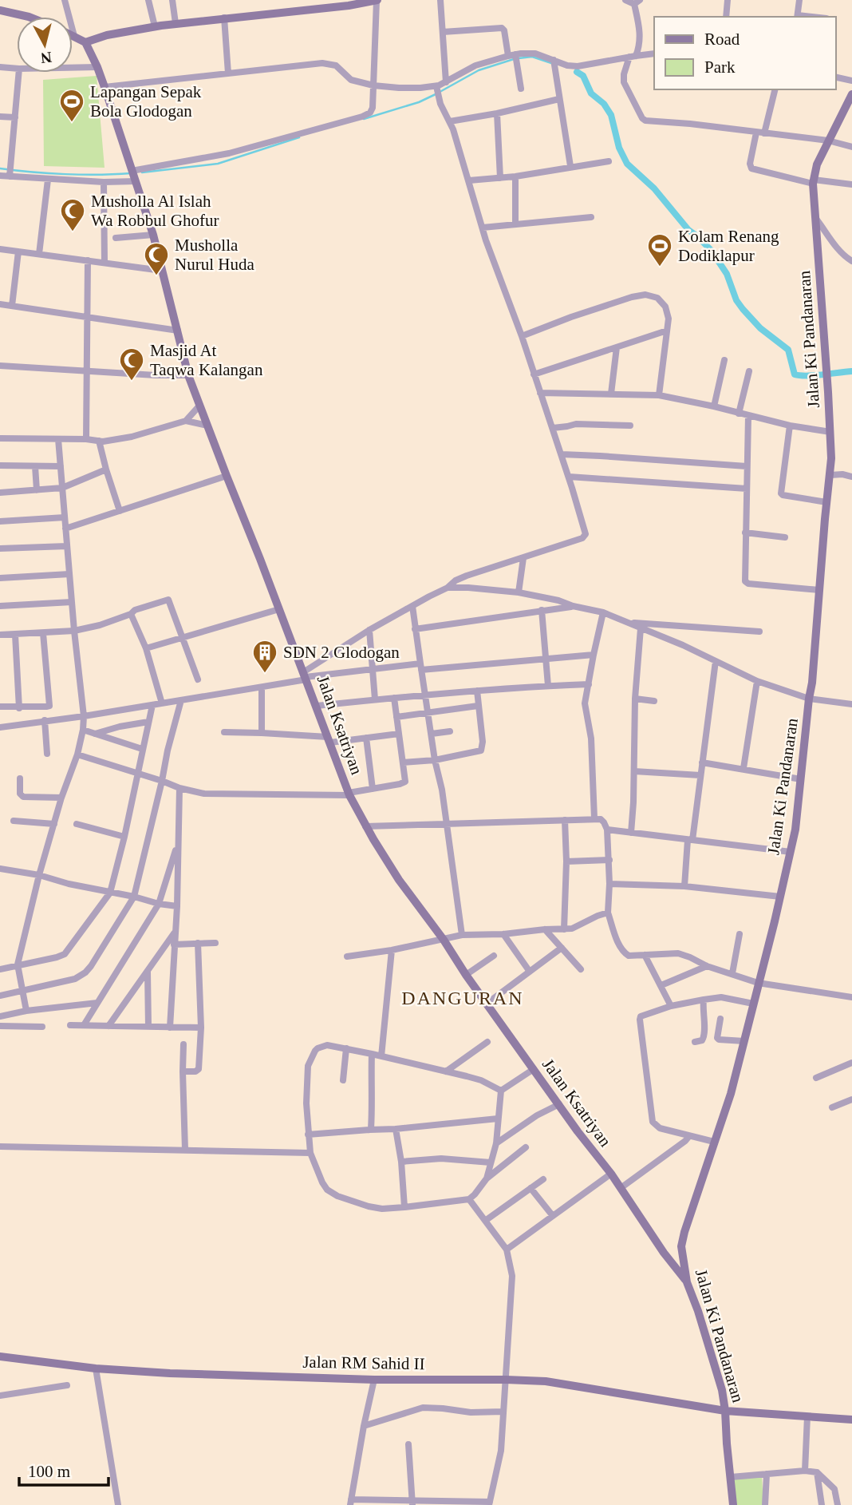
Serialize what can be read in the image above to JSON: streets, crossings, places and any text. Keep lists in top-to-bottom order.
{
  "streets": {
    "street": ["Jalan Ki Pandanaran", "Jalan Ksatriyan", "Jalan RM Sahid II"]
  },
  "crossings": [
    ["Jalan Ki Pandanaran", "Jalan Ksatriyan"],
    ["Jalan Ki Pandanaran", "Jalan RM Sahid II"]
  ],
  "districts": ["DANGURAN"],
  "places": {
    "sports": ["Lapangan Sepak Bola Glodogan", "Kolam Renang Dodiklapur"],
    "mosque": ["Musholla Al Islah Wa Robbul Ghofur", "Musholla Nurul Huda", "Masjid At Taqwa Kalangan"],
    "building": ["SDN 2 Glodogan"]
  },
  "legend": ["Road", "Park"],
  "scale_bar": "100 m",
  "north": "bottom"
}
